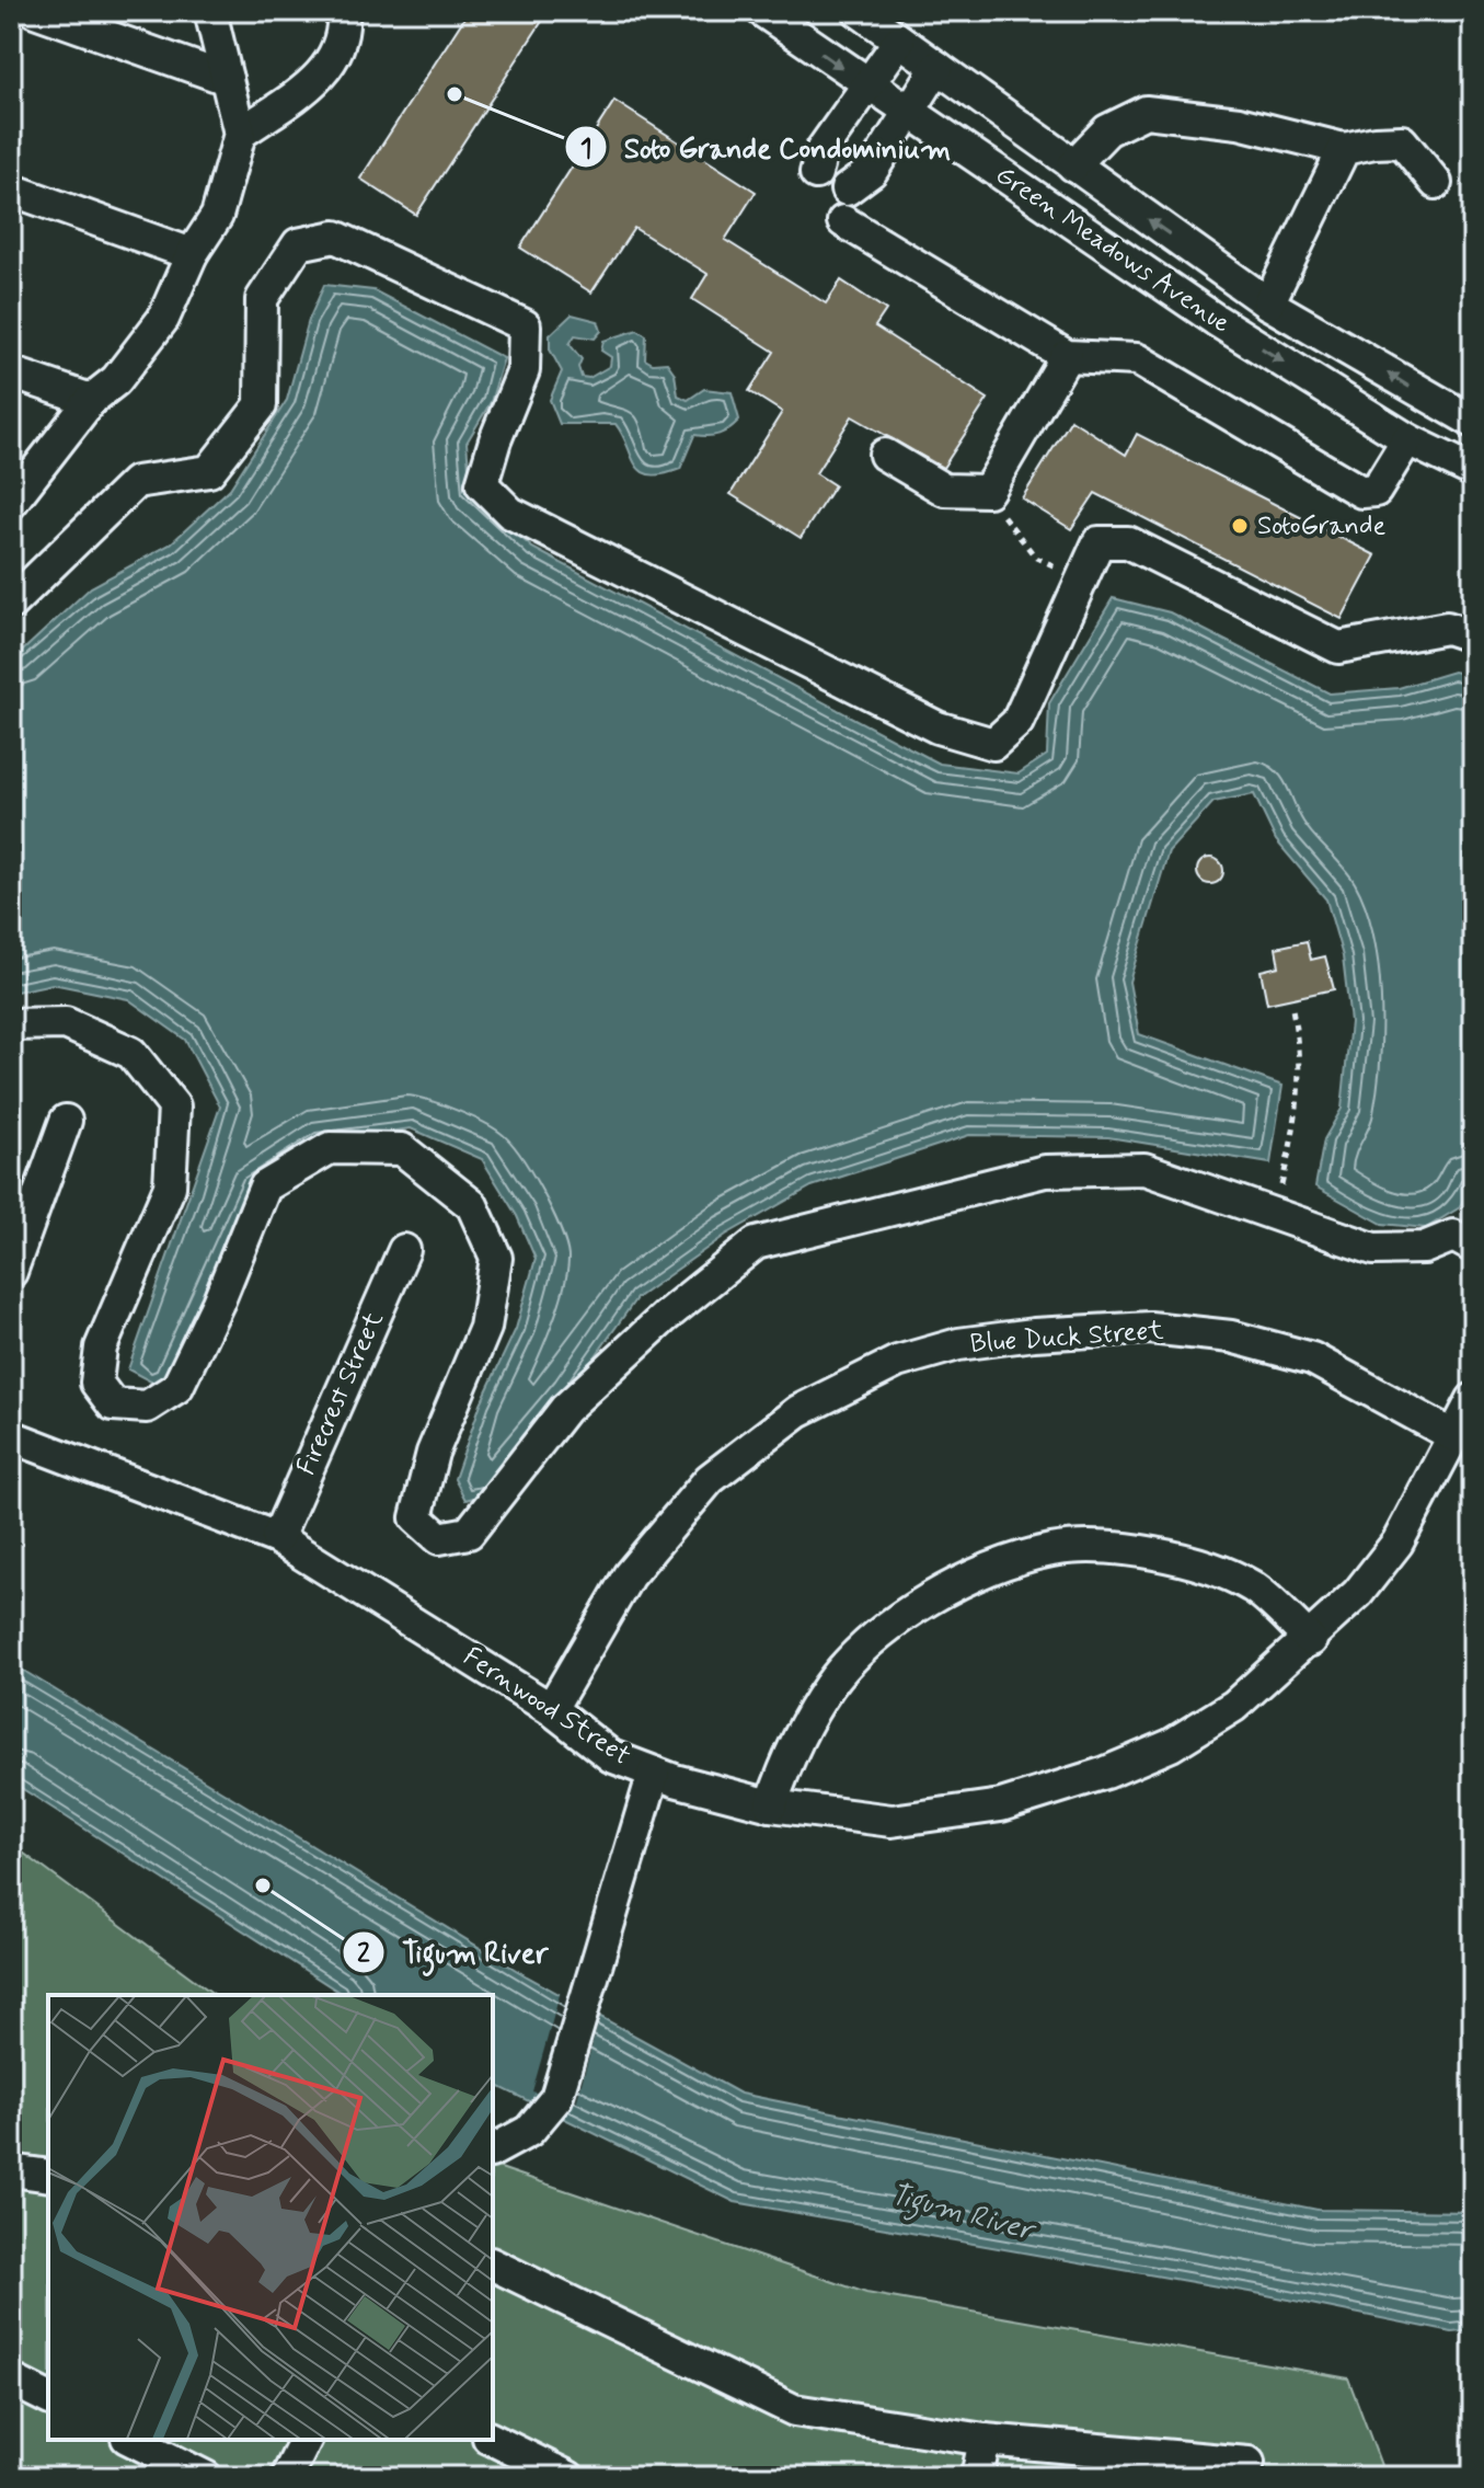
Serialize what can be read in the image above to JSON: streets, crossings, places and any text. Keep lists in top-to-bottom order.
{
  "streets": {
    "street": [
      "Green Meadows Avenue",
      "Blue Duck Street",
      "Firecrest Street",
      "Fernwood Street"
    ]
  },
  "crossings": [
    ["Blue Duck Street", "Fernwood Street"],
    ["Firecrest Street", "Fernwood Street"]
  ],
  "water": ["Tigum River"],
  "places": ["Soto Grande Condominium", "SotoGrande", "Tigum River"]
}
